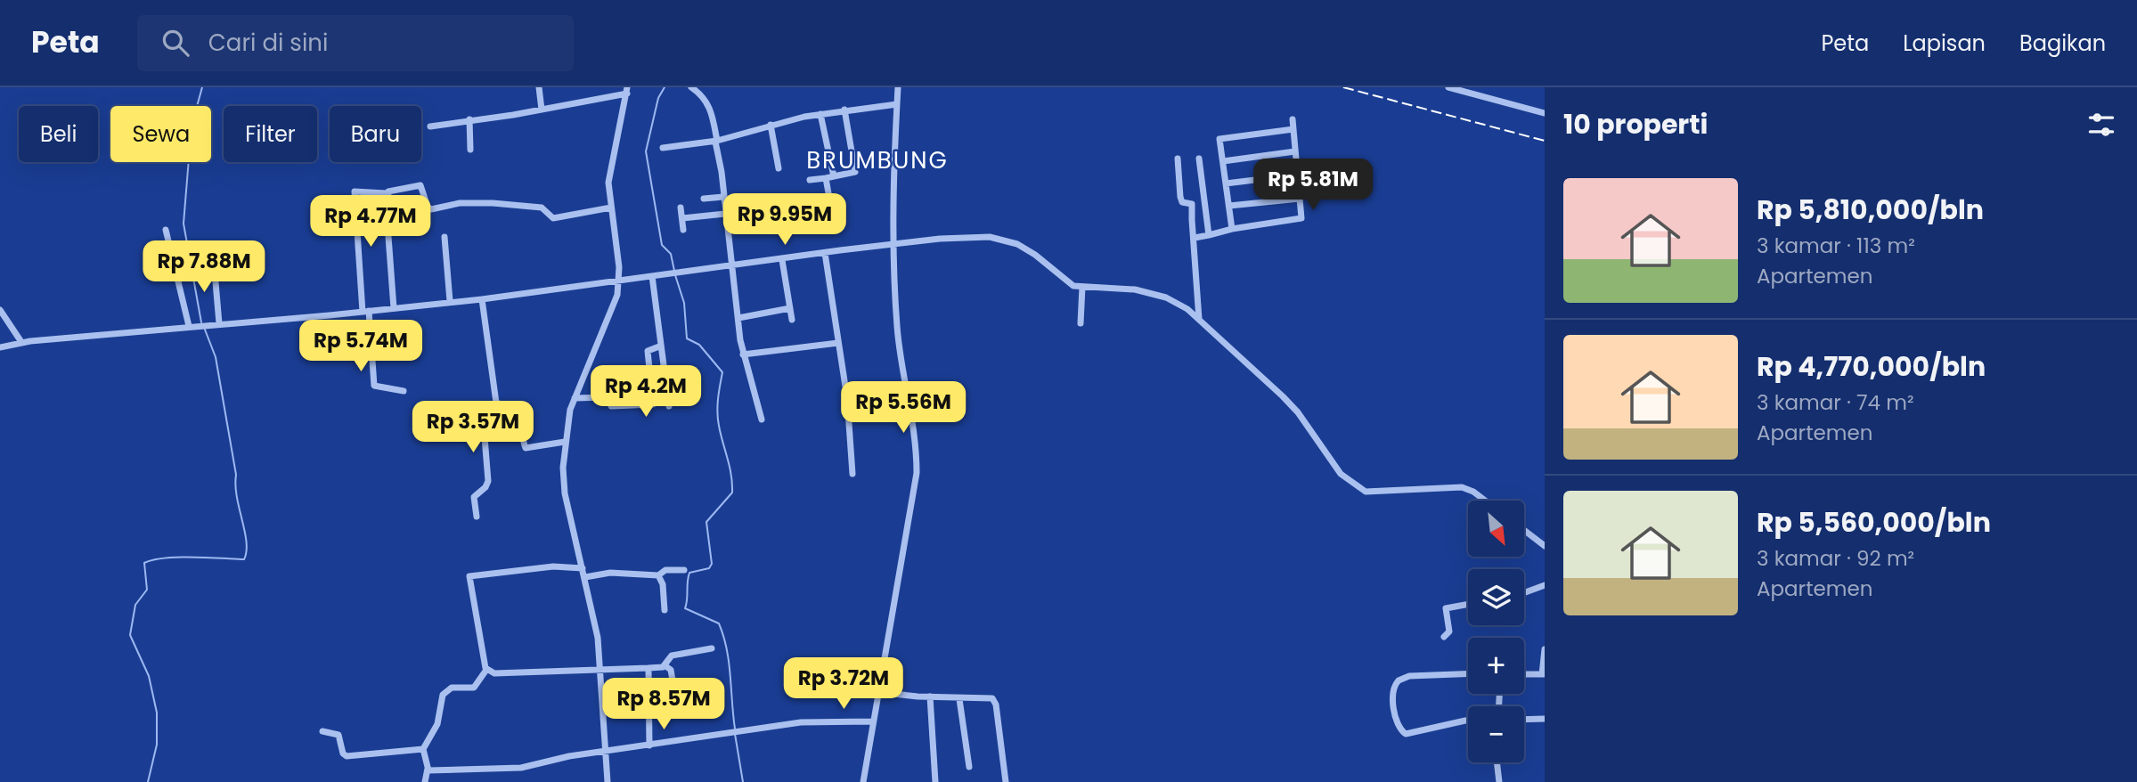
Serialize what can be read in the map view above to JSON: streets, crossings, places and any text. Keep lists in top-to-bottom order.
{
  "districts": ["BRUMBUNG"],
  "north": "bottom right",
  "page": {
    "header": "Peta",
    "search": "Cari di sini",
    "nav": ["Peta", "Lapisan", "Bagikan"],
    "heading": "10 properti",
    "chip": [
      "Beli",
      "Sewa",
      "Filter",
      "Baru"
    ],
    "price": [
      "Rp 5.81M",
      "Rp 9.95M",
      "Rp 4.77M",
      "Rp 7.88M",
      "Rp 5.74M",
      "Rp 4.2M",
      "Rp 5.56M",
      "Rp 3.57M",
      "Rp 3.72M",
      "Rp 8.57M"
    ],
    "list": [
      {
        "name": "Rp 5,810,000/bln",
        "note": "3 kamar · 113 m² · Apartemen"
      },
      {
        "name": "Rp 4,770,000/bln",
        "note": "3 kamar · 74 m² · Apartemen"
      },
      {
        "name": "Rp 5,560,000/bln",
        "note": "3 kamar · 92 m² · Apartemen"
      }
    ],
    "map_buttons": ["+", "−"]
  }
}
